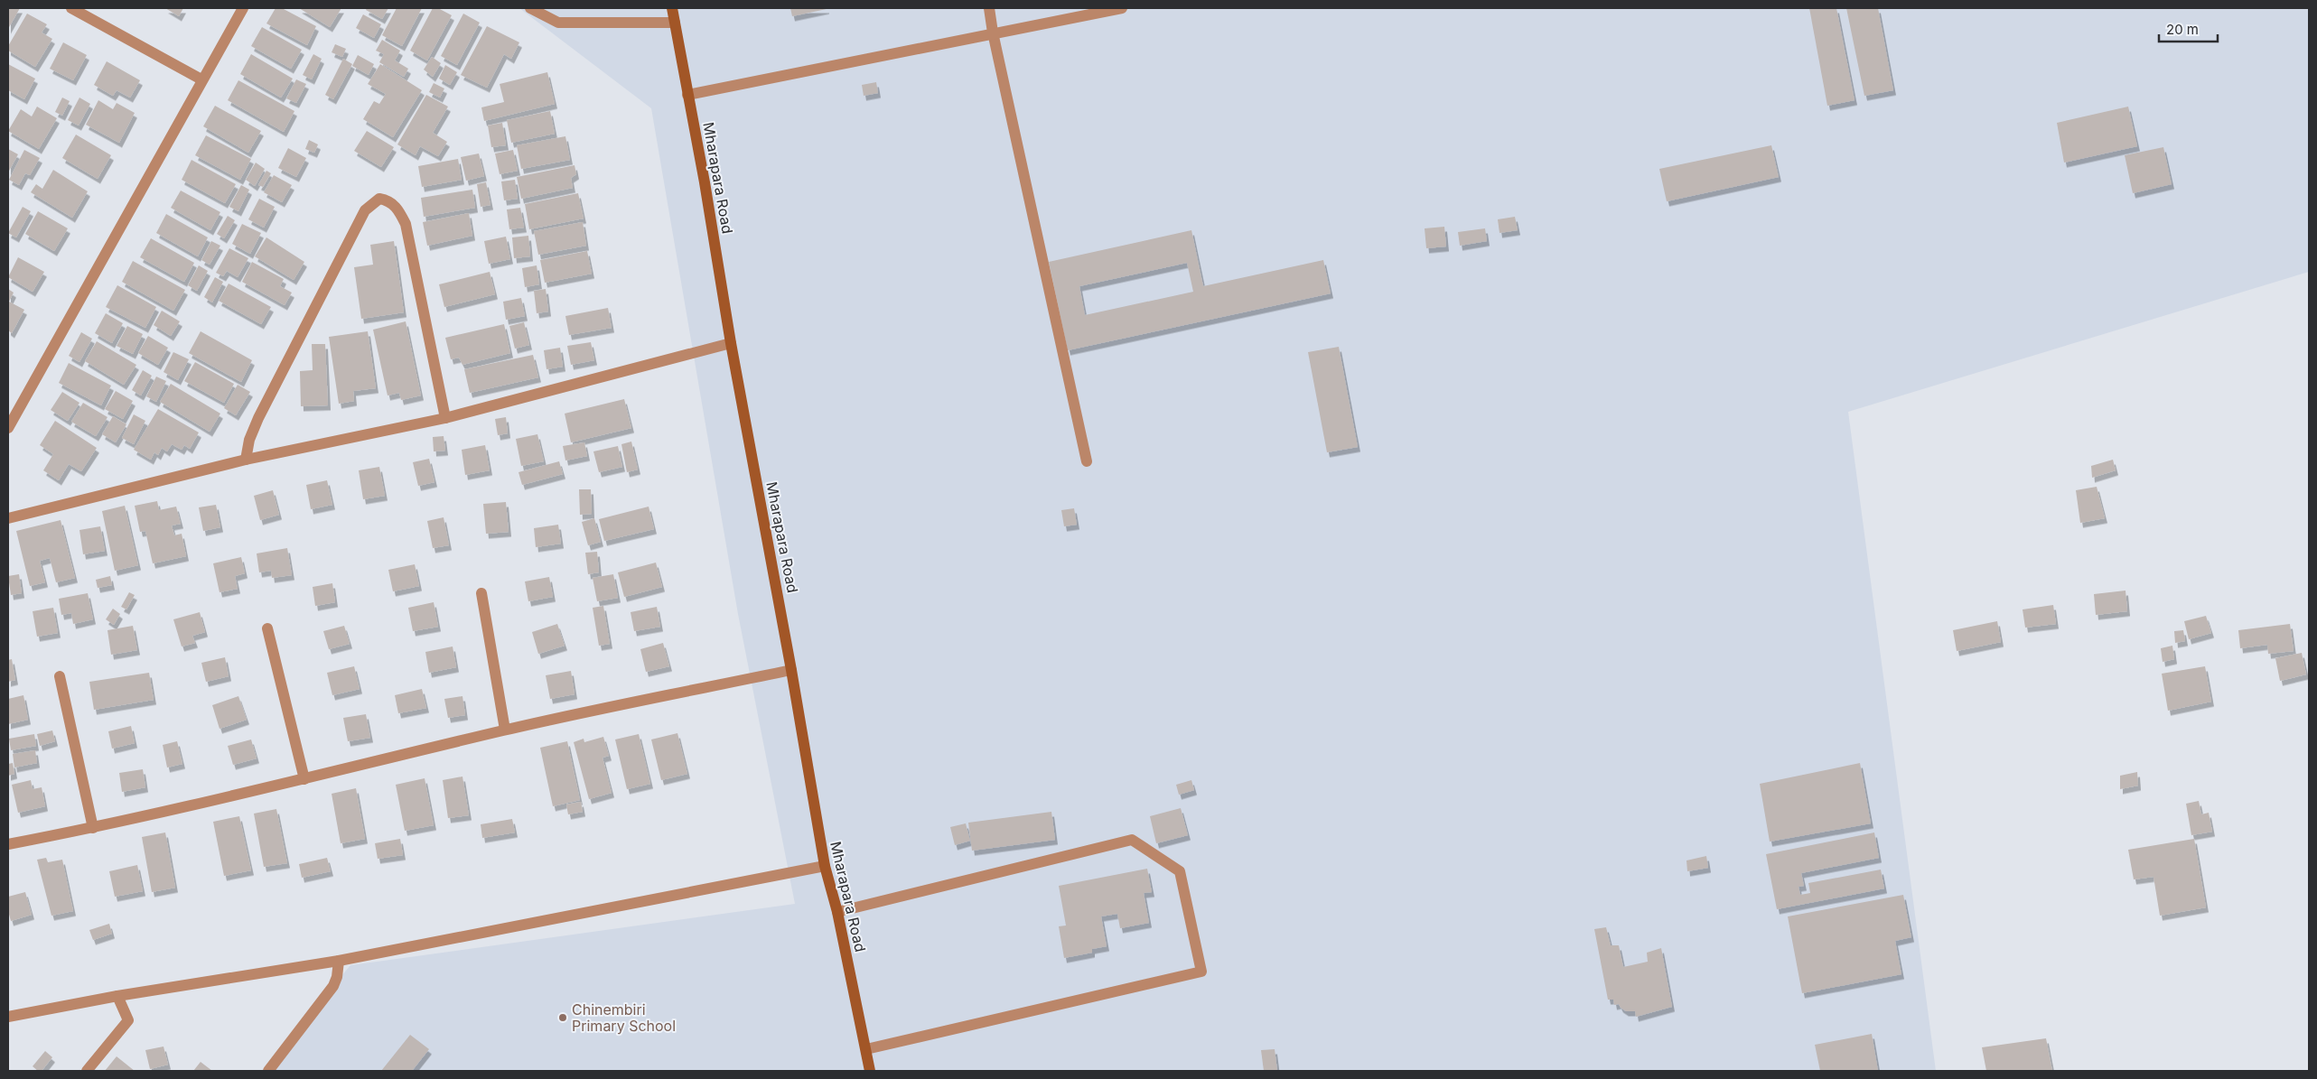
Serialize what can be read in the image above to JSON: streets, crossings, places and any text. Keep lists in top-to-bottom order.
{
  "streets": {
    "main road": ["Mharapara Road"]
  },
  "places": ["Chinembiri Primary School"],
  "scale_bar": "20 m"
}
